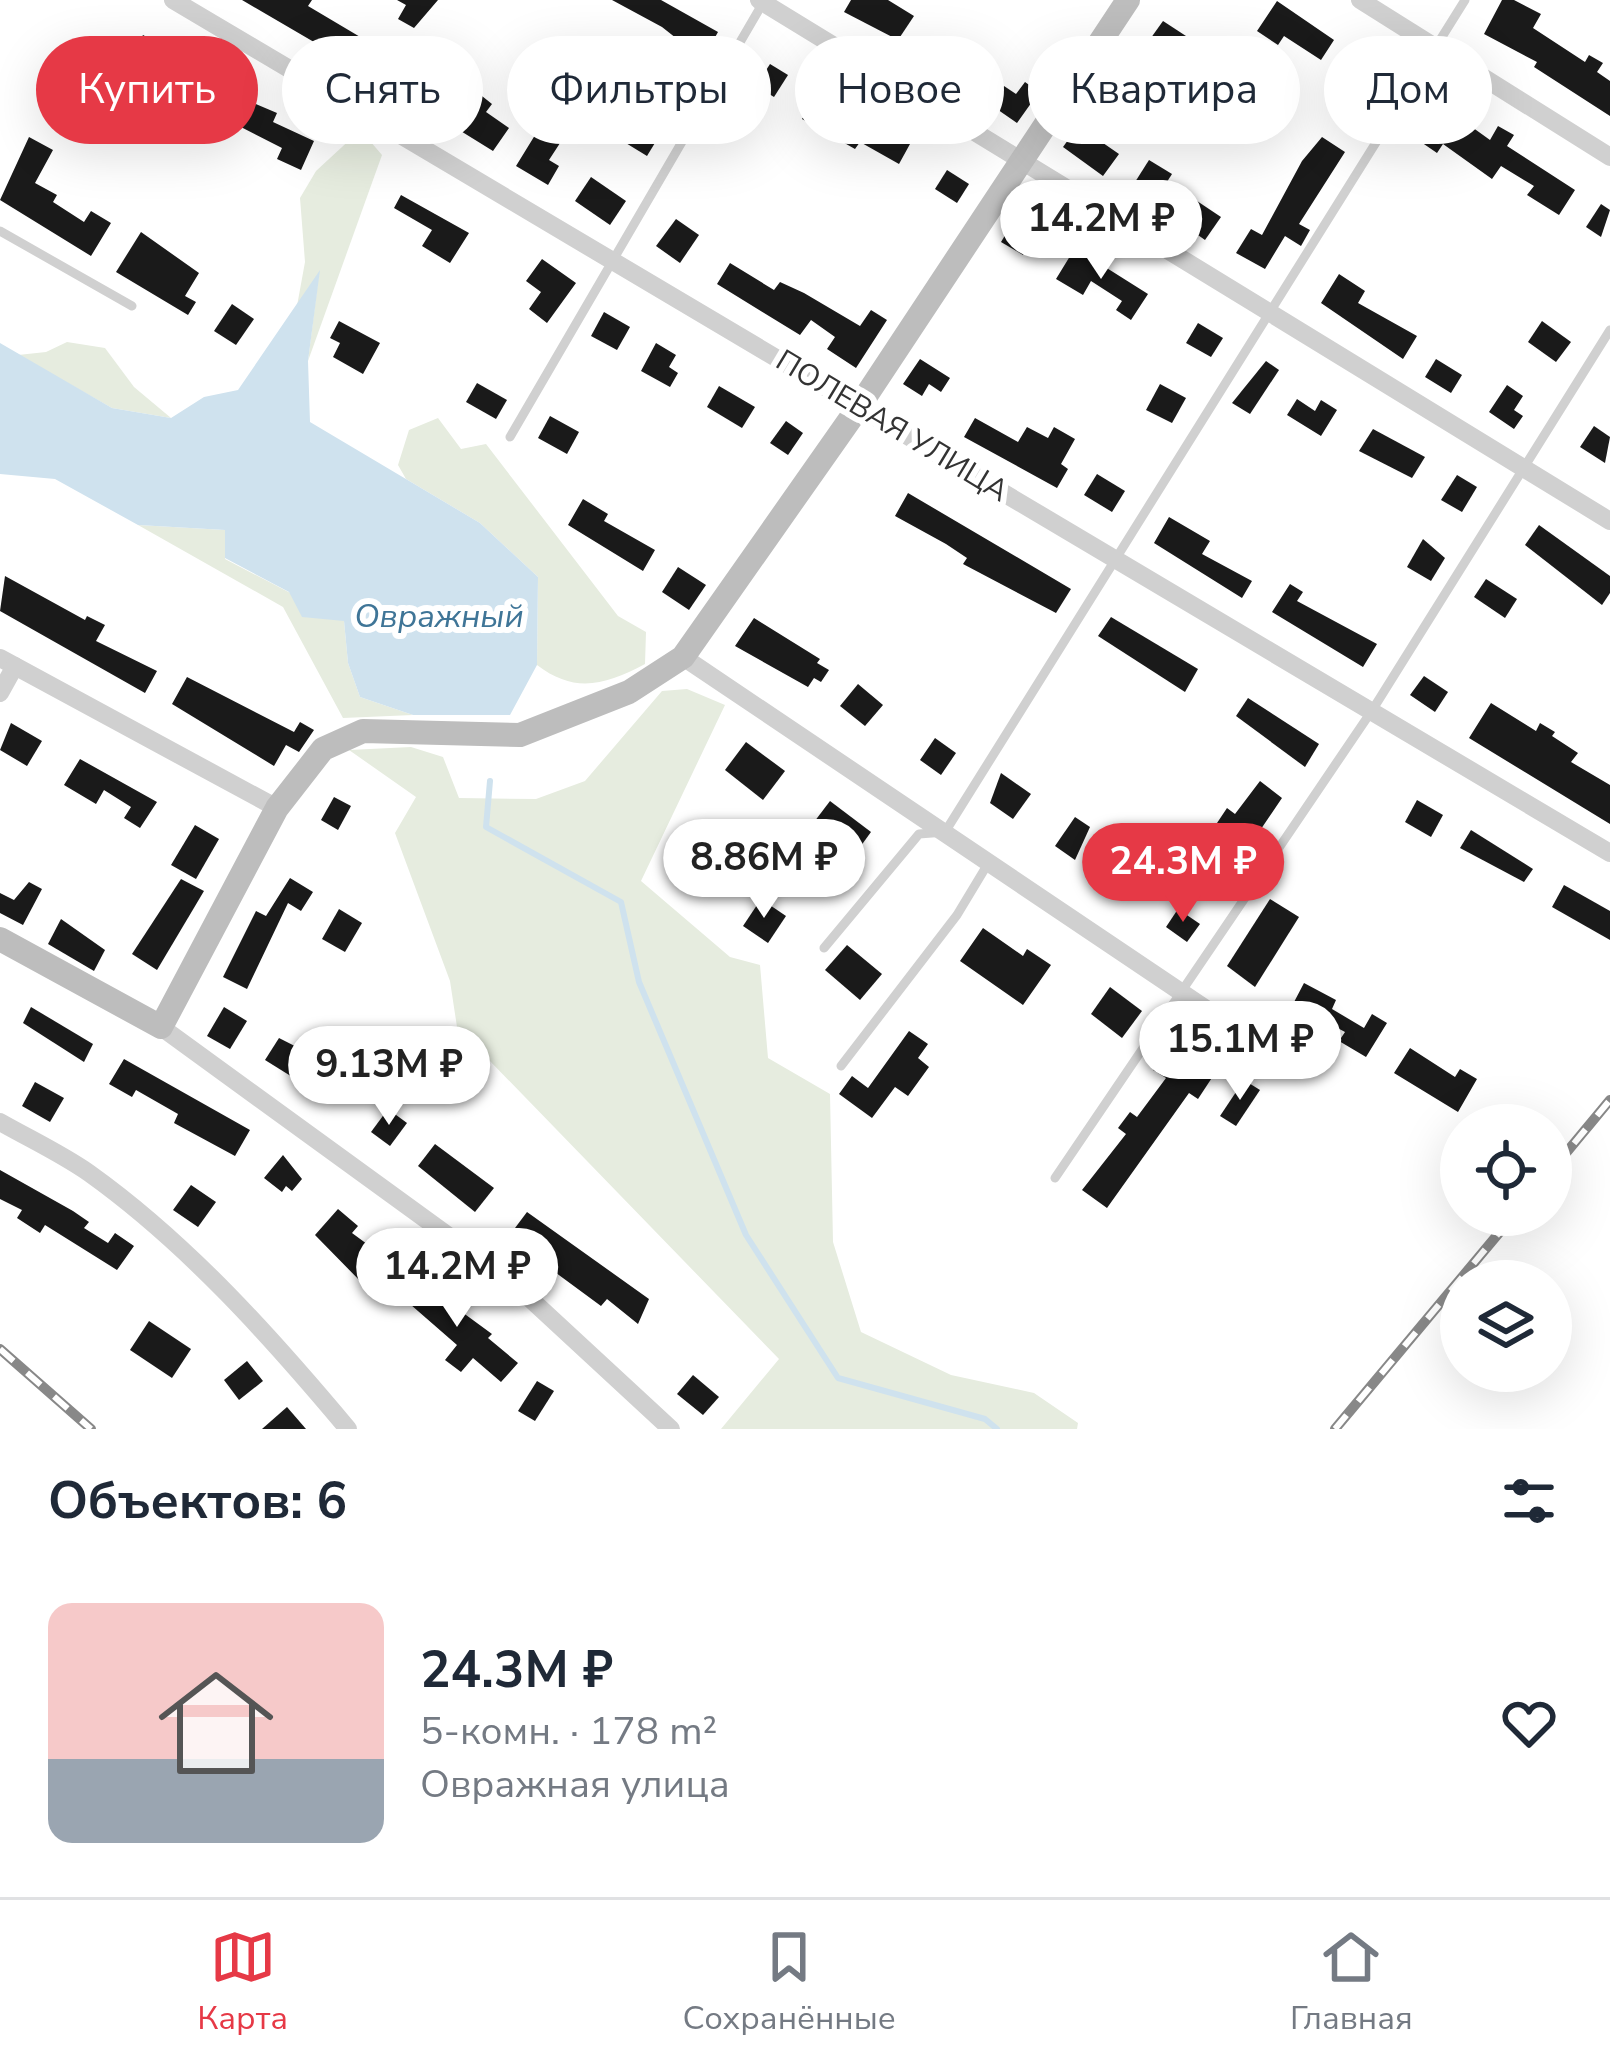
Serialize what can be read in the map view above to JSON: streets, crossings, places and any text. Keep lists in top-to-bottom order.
{
  "streets": {
    "street": ["ПОЛЕВАЯ УЛИЦА"]
  },
  "water": ["Овражный"],
  "page": {
    "chip": [
      "Купить",
      "Снять",
      "Фильтры",
      "Новое",
      "Квартира",
      "Дом"
    ],
    "price": [
      "14.2M ₽",
      "8.86M ₽",
      "24.3M ₽",
      "15.1M ₽",
      "9.13M ₽",
      "14.2M ₽"
    ],
    "heading": "Объектов: 6",
    "list": [
      {
        "name": "24.3M ₽",
        "note": "5-комн. · 178 m² · Овражная улица"
      }
    ],
    "tabs": ["Карта", "Сохранённые", "Главная"]
  }
}
